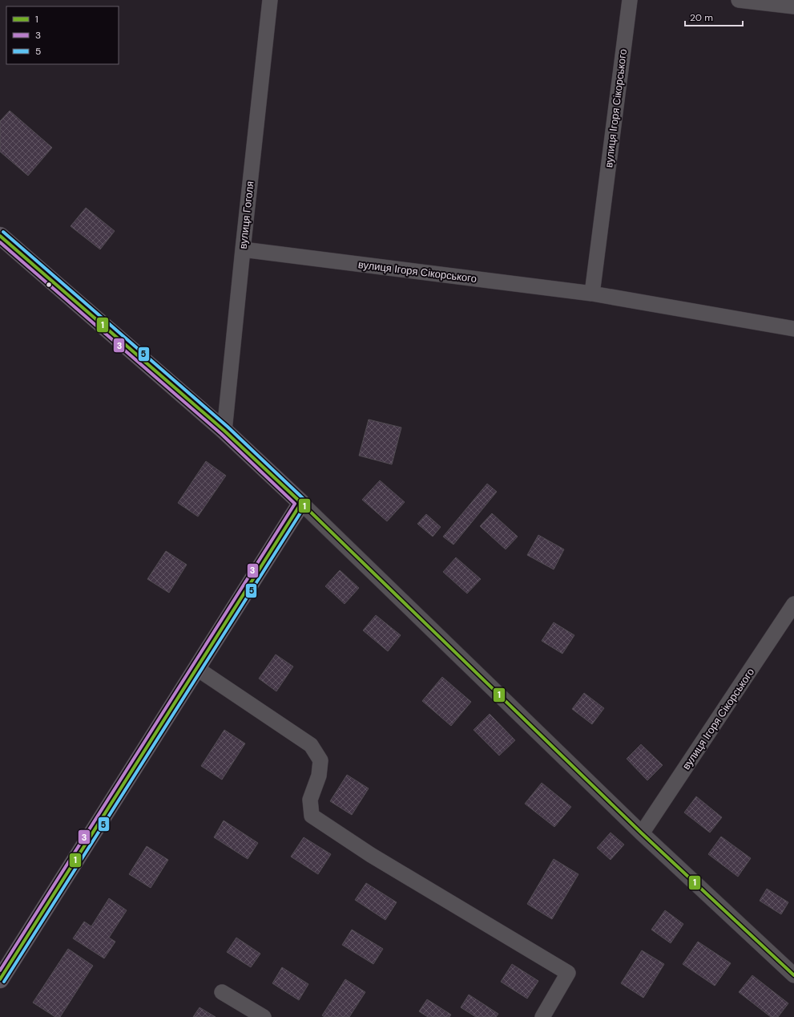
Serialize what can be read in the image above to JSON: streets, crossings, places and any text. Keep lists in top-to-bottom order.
{
  "streets": {
    "street": ["вулиця Ігоря Сікорського", "вулиця Гоголя"]
  },
  "crossings": [
    ["вулиця Ігоря Сікорського", "вулиця Гоголя"]
  ],
  "lines": ["transit line 5", "transit line 1", "transit line 3"],
  "legend": ["1", "3", "5"],
  "scale_bar": "20 m"
}
